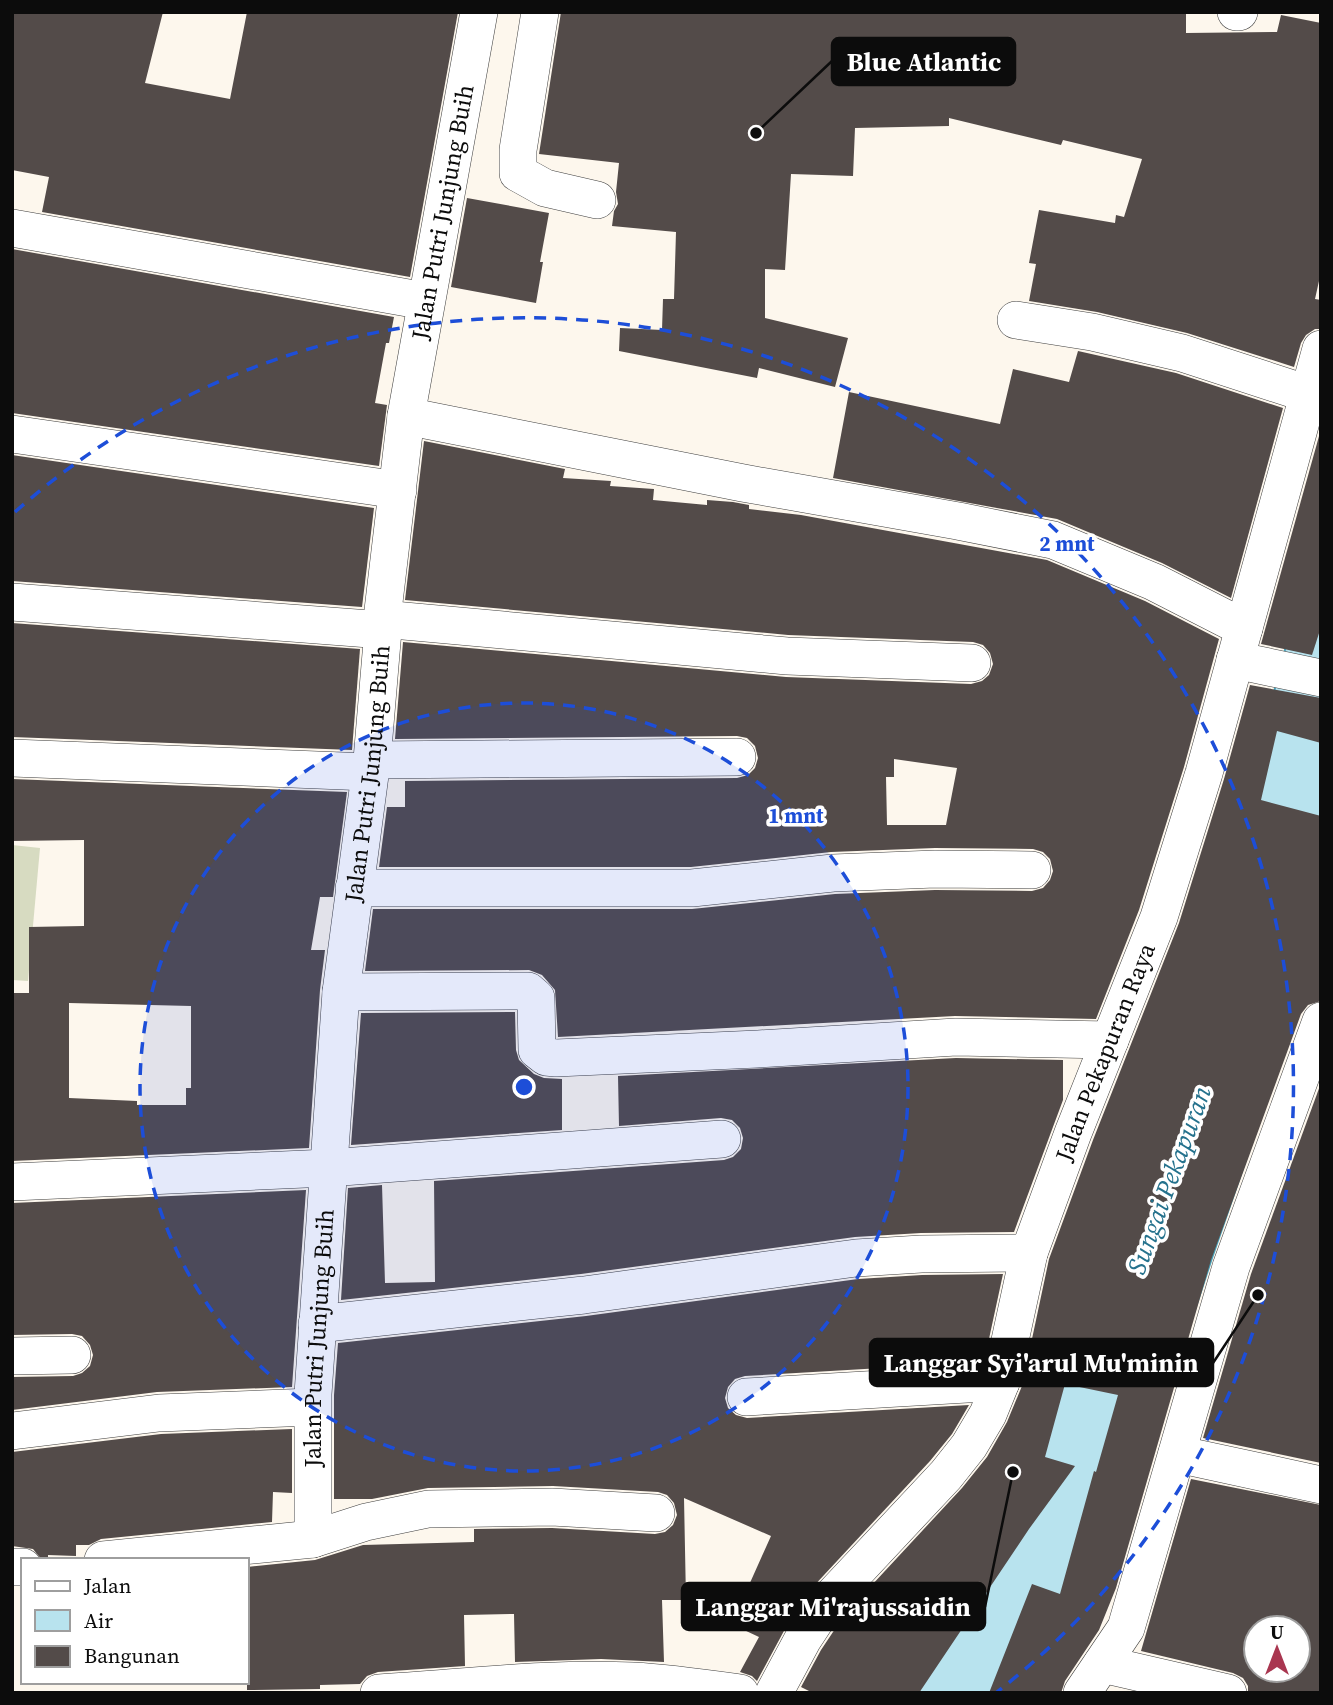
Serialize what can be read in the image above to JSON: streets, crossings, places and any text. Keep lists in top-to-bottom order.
{
  "streets": {
    "street": ["Jalan Putri Junjung Buih", "Jalan Pekapuran Raya"]
  },
  "water": ["Sungai Pekapuran"],
  "places": ["Blue Atlantic", "Langgar Syi'arul Mu'minin", "Langgar Mi'rajussaidin"],
  "legend": ["Jalan", "Air", "Bangunan"],
  "north": "top",
  "rings": ["2 mnt", "1 mnt"]
}
